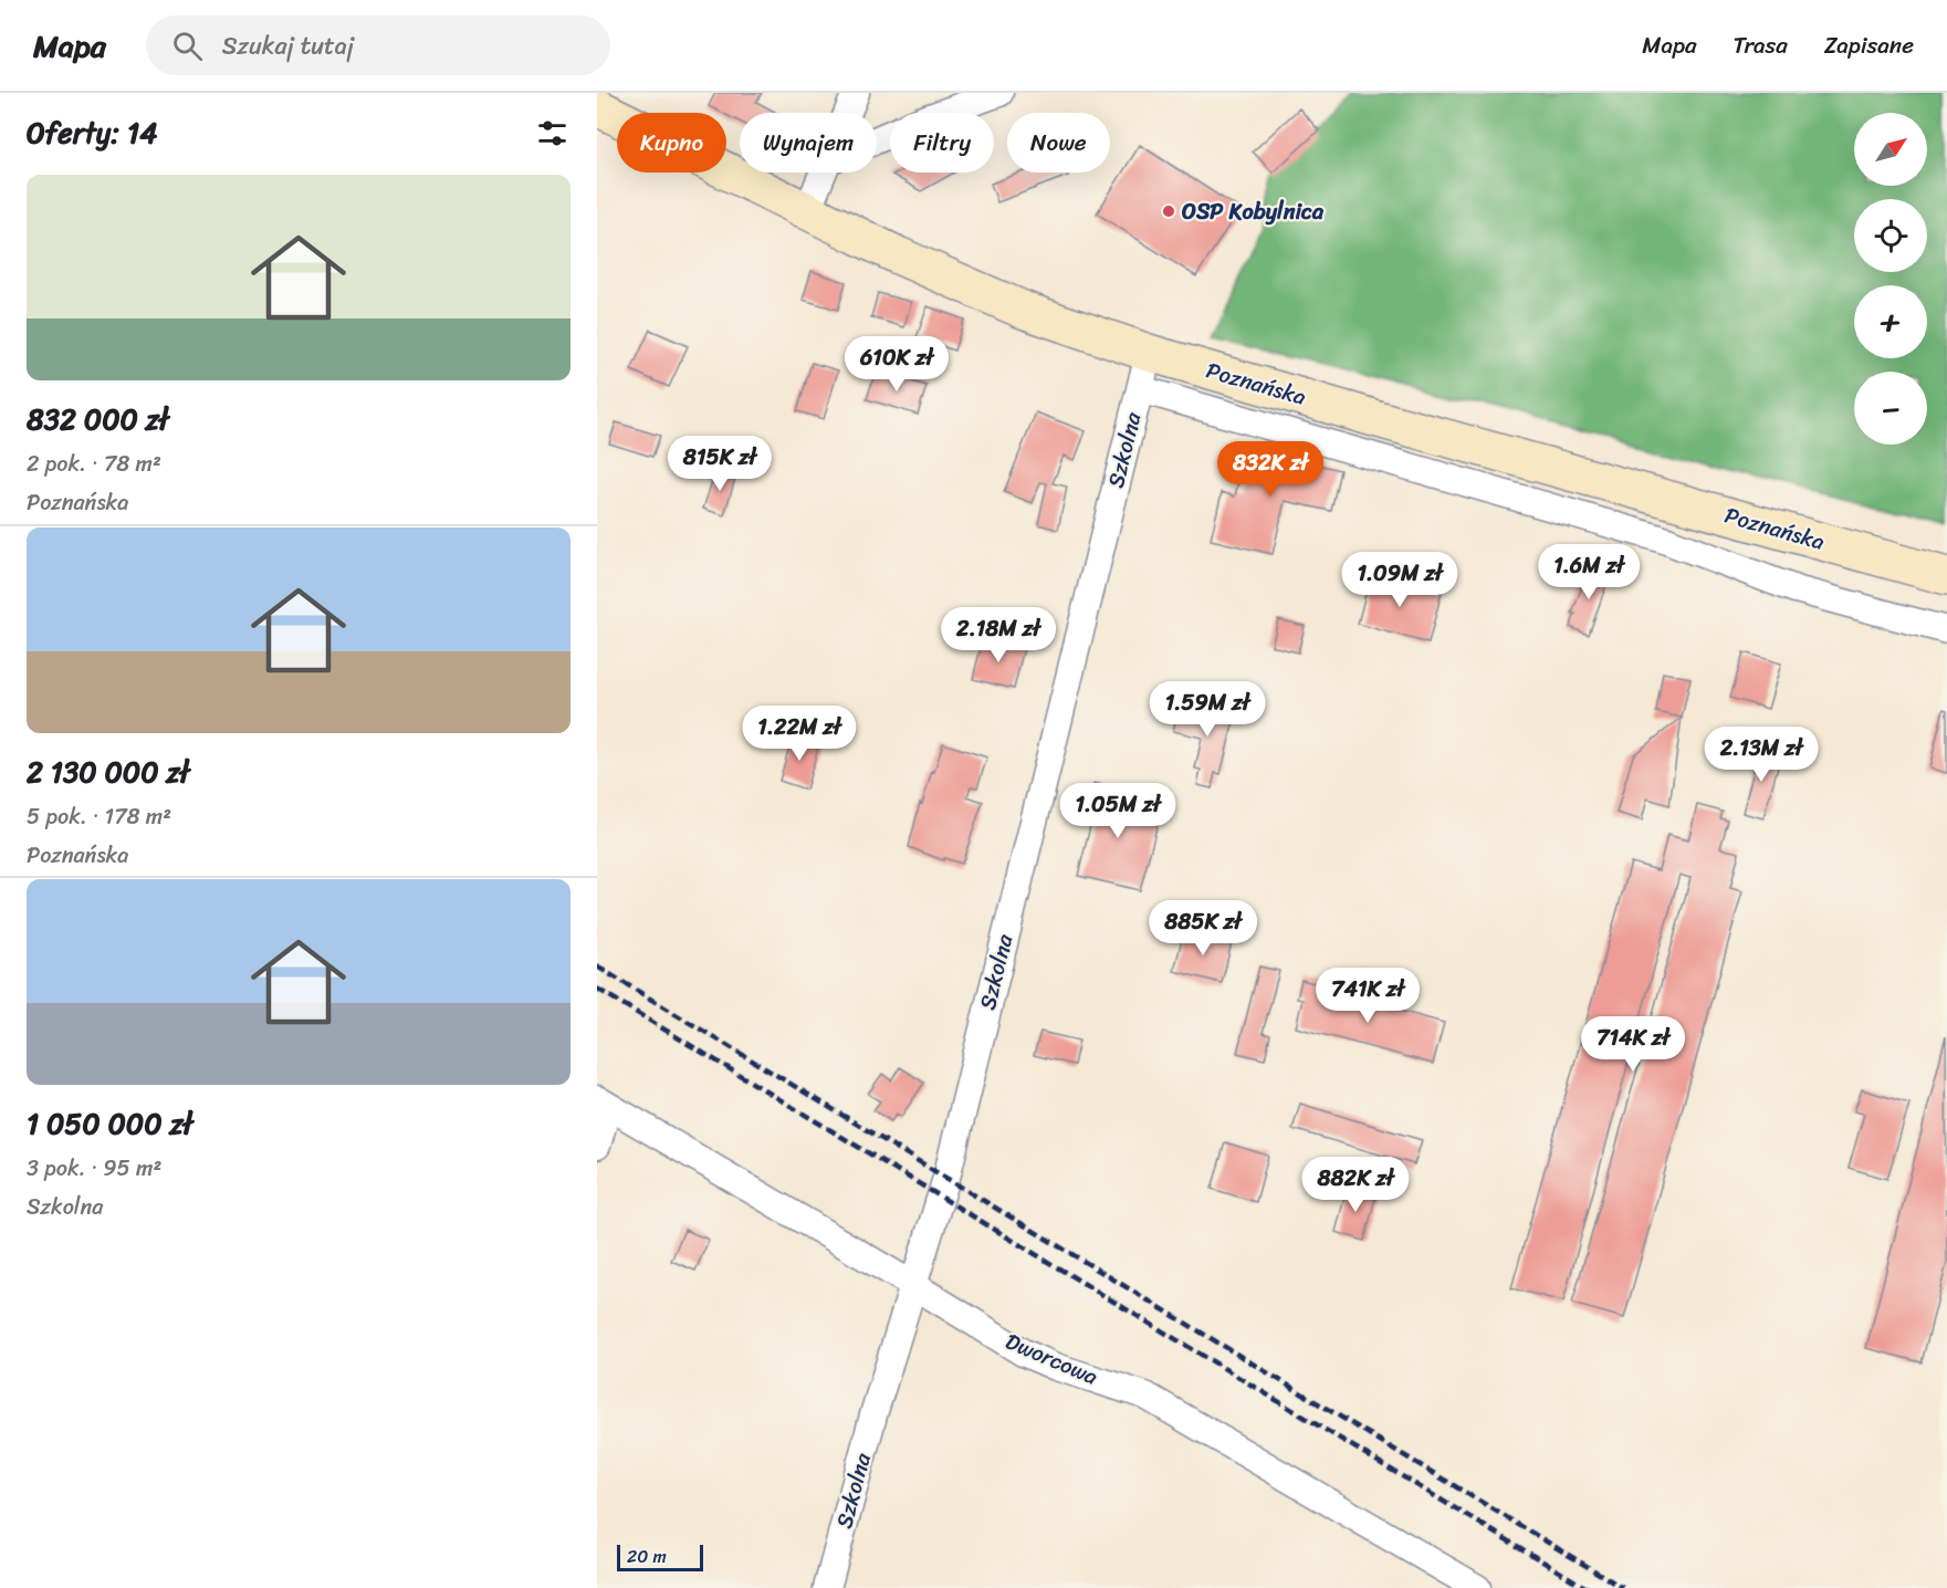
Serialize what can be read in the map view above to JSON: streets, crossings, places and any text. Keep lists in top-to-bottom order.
{
  "streets": {
    "main road": ["Poznańska"],
    "street": ["Szkolna", "Dworcowa"]
  },
  "crossings": [
    ["Poznańska", "Szkolna"],
    ["Szkolna", "Dworcowa"]
  ],
  "places": ["OSP Kobylnica"],
  "scale_bar": "20 m",
  "north": "top right",
  "page": {
    "header": "Mapa",
    "search": "Szukaj tutaj",
    "nav": ["Mapa", "Trasa", "Zapisane"],
    "heading": "Oferty: 14",
    "map_buttons": ["+", "−"],
    "chip": [
      "Kupno",
      "Wynajem",
      "Filtry",
      "Nowe"
    ],
    "list": [
      {
        "name": "832 000 zł",
        "note": "2 pok. · 78 m² · Poznańska"
      },
      {
        "name": "2 130 000 zł",
        "note": "5 pok. · 178 m² · Poznańska"
      },
      {
        "name": "1 050 000 zł",
        "note": "3 pok. · 95 m² · Szkolna"
      }
    ],
    "price": [
      "610K zł",
      "815K zł",
      "832K zł",
      "1.6M zł",
      "1.09M zł",
      "2.18M zł",
      "1.59M zł",
      "1.22M zł",
      "2.13M zł",
      "1.05M zł",
      "885K zł",
      "741K zł",
      "714K zł",
      "882K zł"
    ],
    "scale": "20 m"
  }
}
